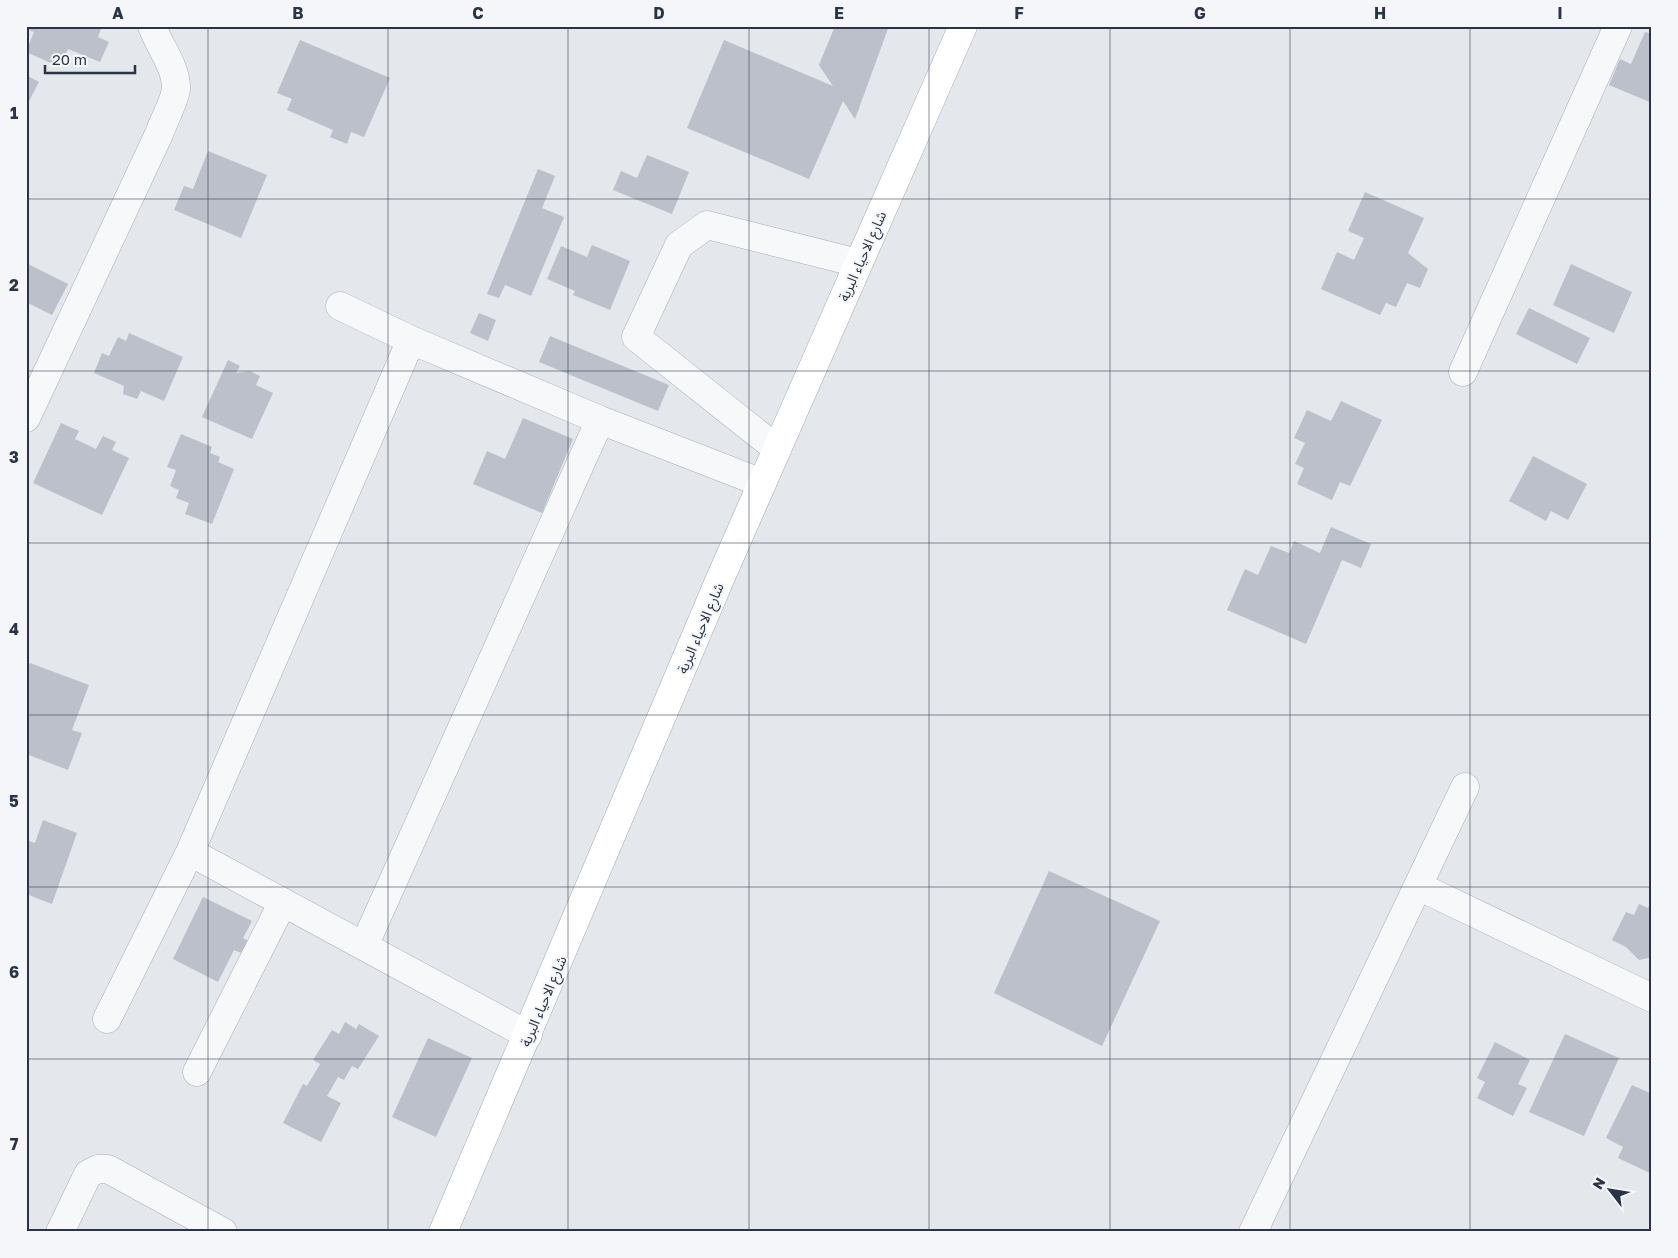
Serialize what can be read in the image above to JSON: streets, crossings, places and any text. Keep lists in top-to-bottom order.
{
  "streets": {
    "main road": ["شارع الاحياء البرية"]
  },
  "scale_bar": "20 m",
  "north": "top left",
  "grid": {
    "columns": [
      "A",
      "B",
      "C",
      "D",
      "E",
      "F",
      "G",
      "H",
      "I"
    ],
    "rows": [
      "1",
      "2",
      "3",
      "4",
      "5",
      "6",
      "7"
    ]
  }
}
